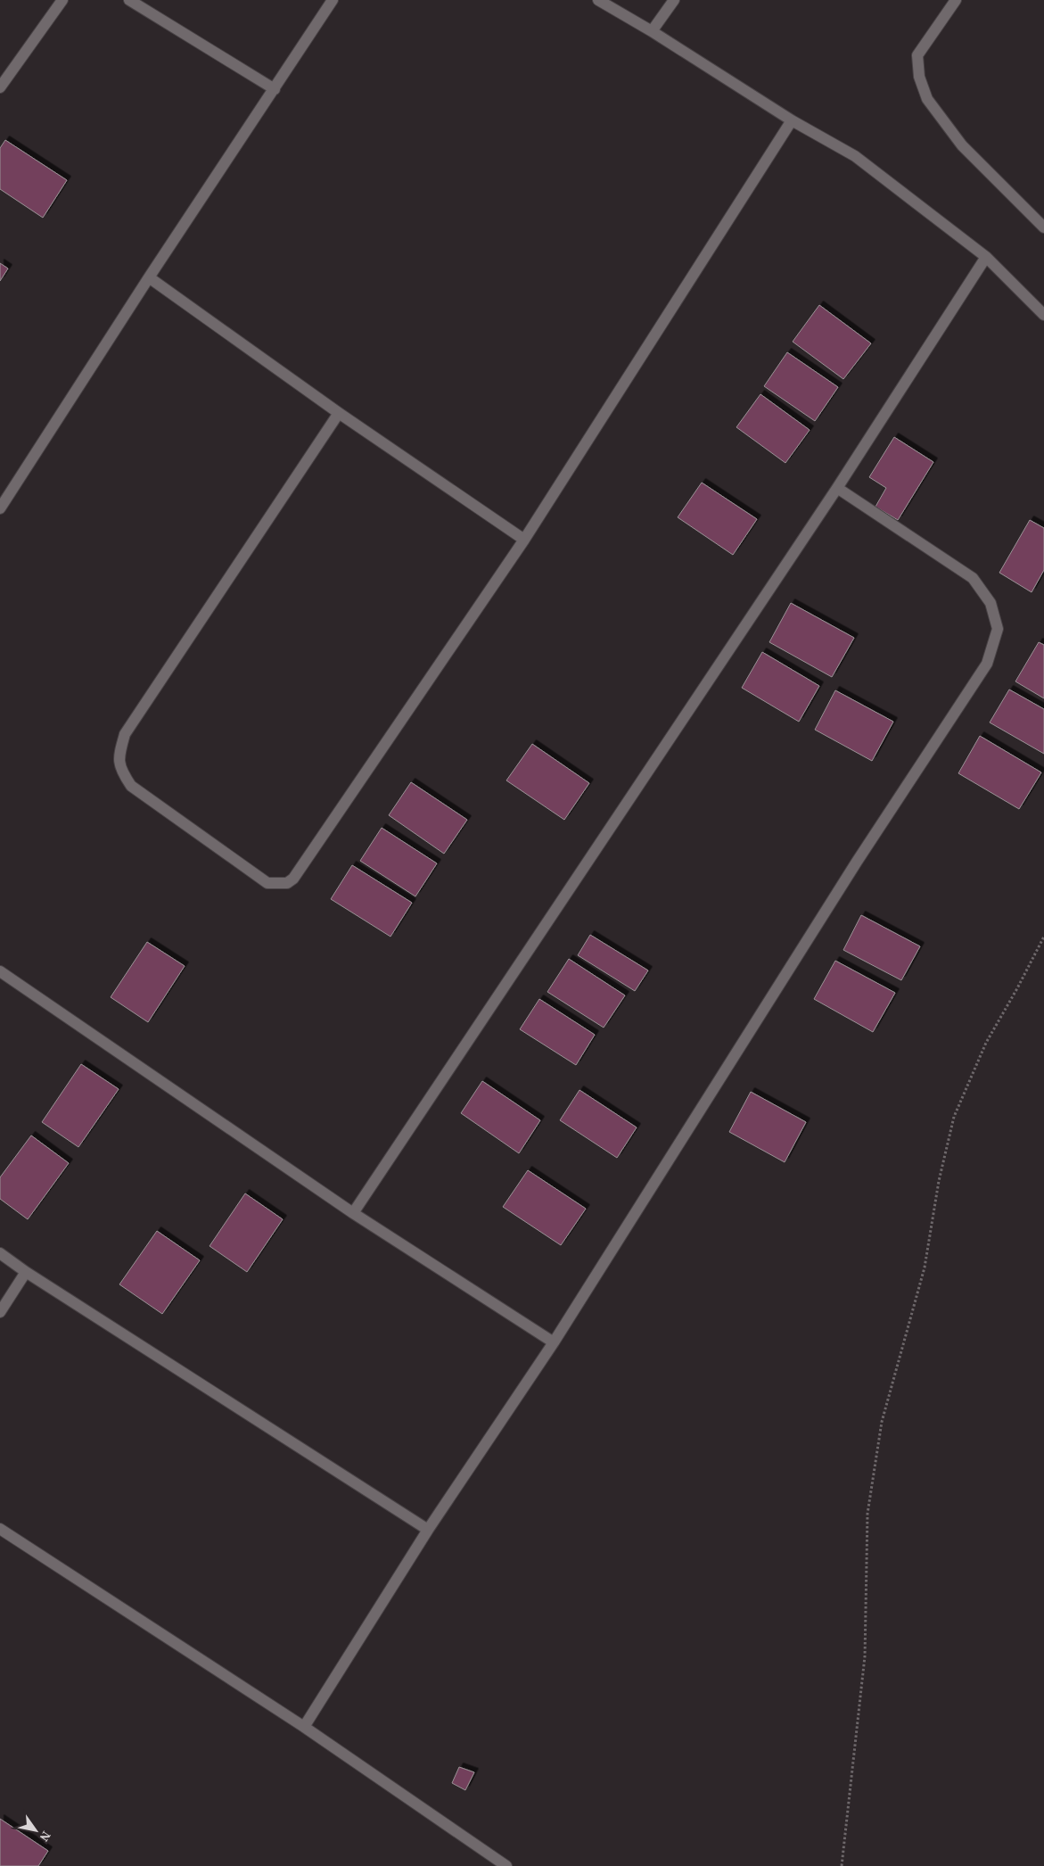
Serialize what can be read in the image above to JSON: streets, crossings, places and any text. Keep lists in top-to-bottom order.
{
  "north": "bottom right"
}
